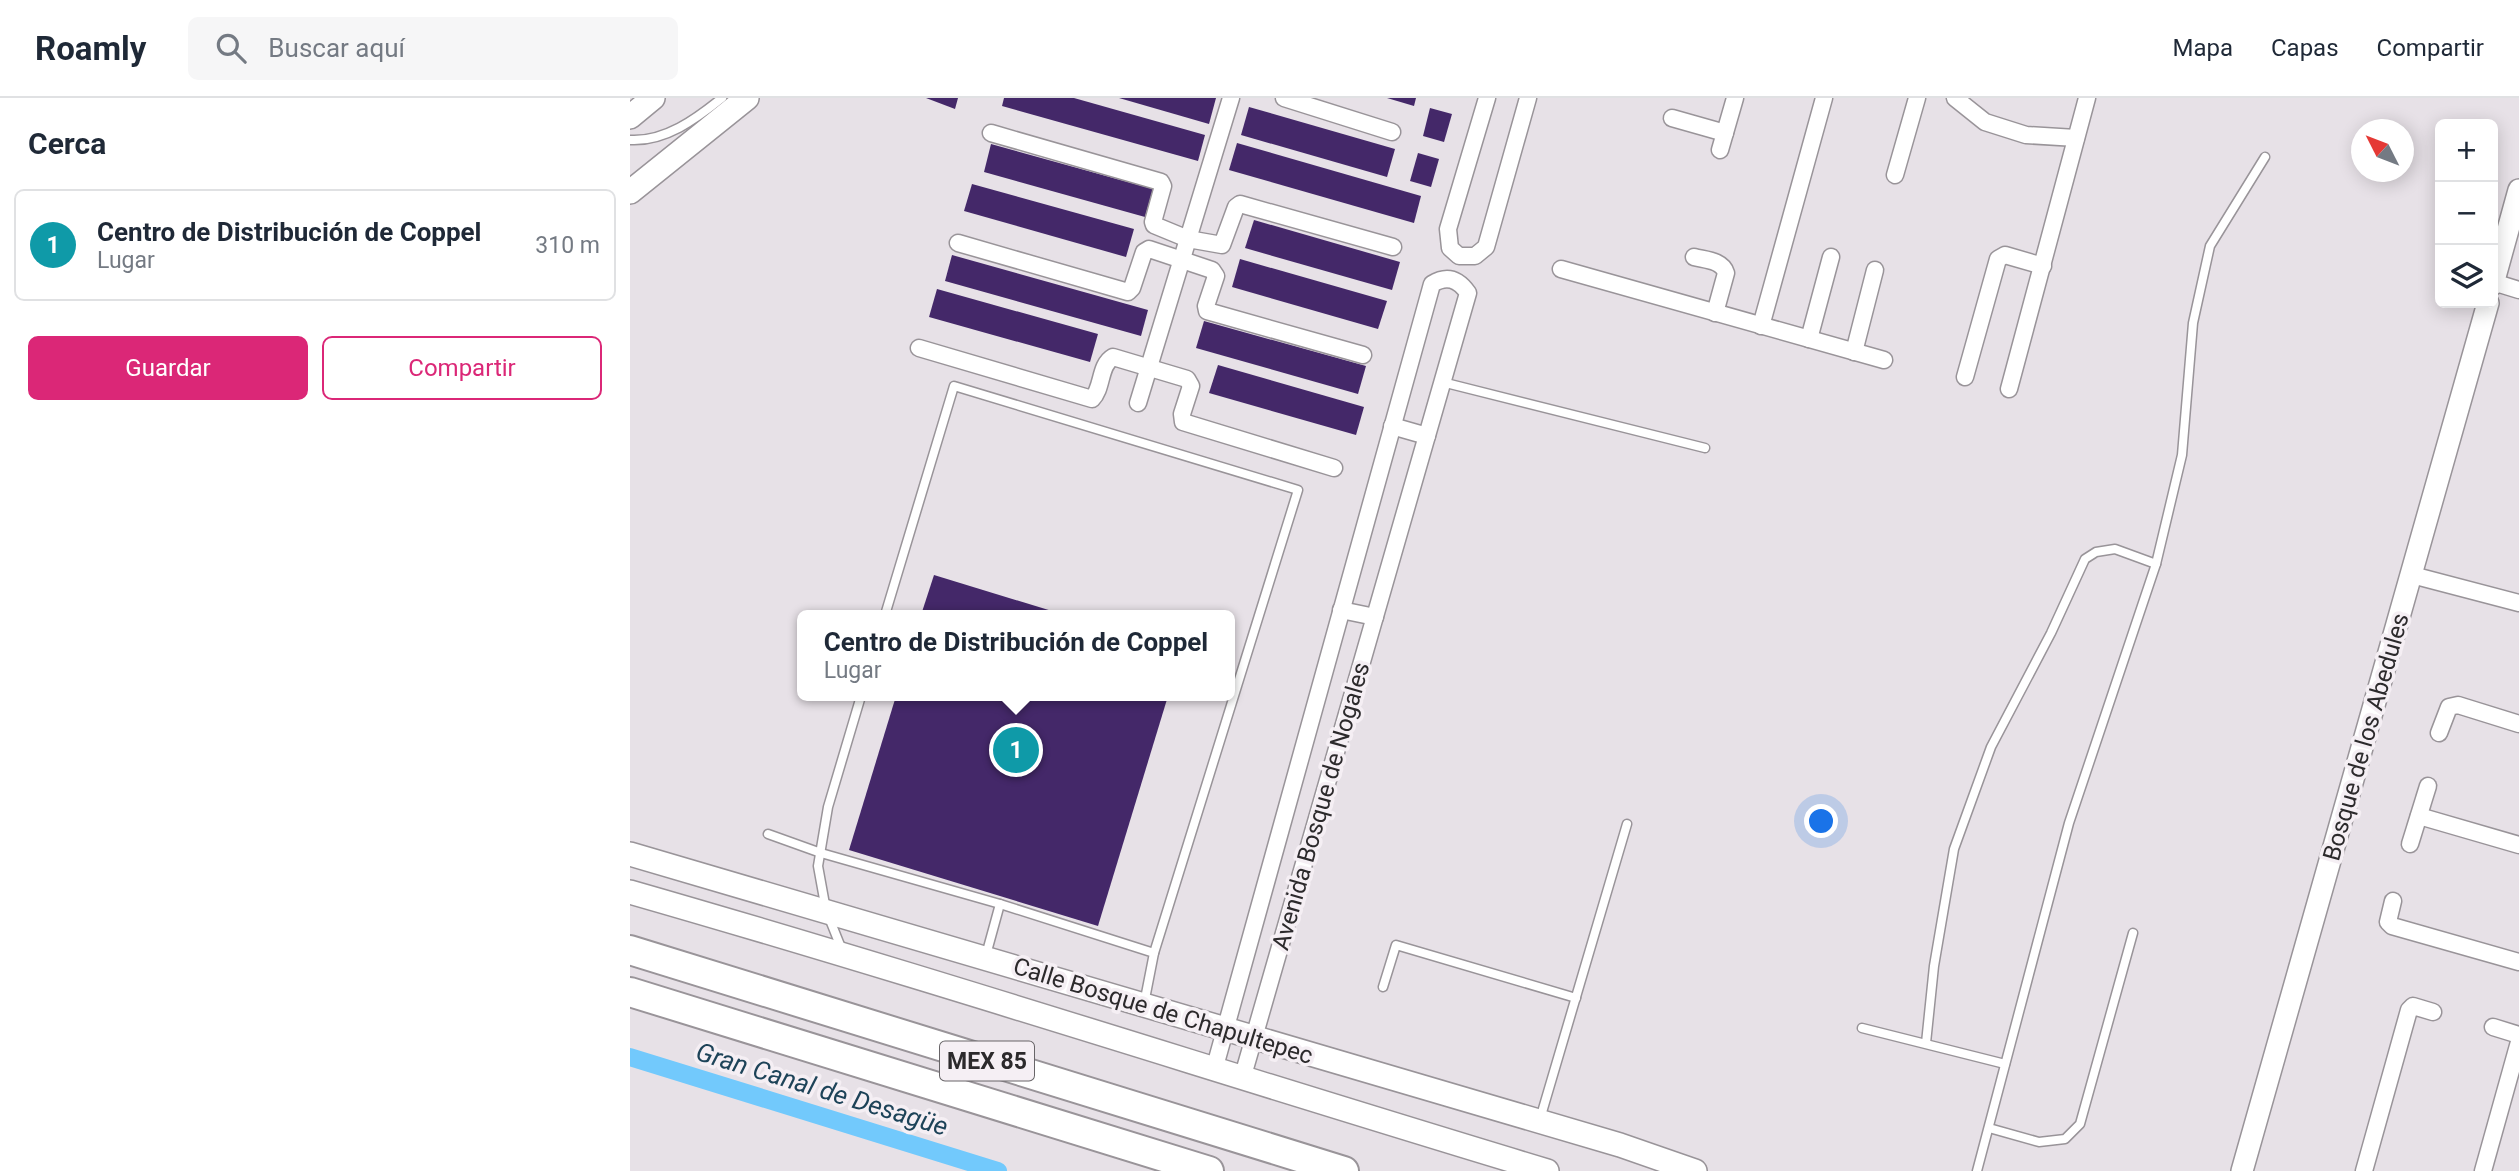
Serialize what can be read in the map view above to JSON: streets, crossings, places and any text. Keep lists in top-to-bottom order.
{
  "streets": {
    "highway": ["MEX 85"],
    "main road": ["Calle Bosque de Chapultepec"],
    "street": ["Bosque de los Abedules", "Avenida Bosque de Nogales"]
  },
  "crossings": [
    ["Avenida Bosque de Nogales", "Calle Bosque de Chapultepec"]
  ],
  "water": ["Gran Canal de Desagüe"],
  "north": "top left",
  "page": {
    "header": "Roamly",
    "search": "Buscar aquí",
    "nav": ["Mapa", "Capas", "Compartir"],
    "heading": "Cerca",
    "map_buttons": ["+", "−"],
    "list": [
      {
        "mark": "1",
        "name": "Centro de Distribución de Coppel",
        "note": "Lugar",
        "value": "310 m"
      }
    ],
    "buttons": ["Guardar", "Compartir"],
    "popup": ["Centro de Distribución de Coppel", "Lugar"],
    "pins": "1"
  }
}
